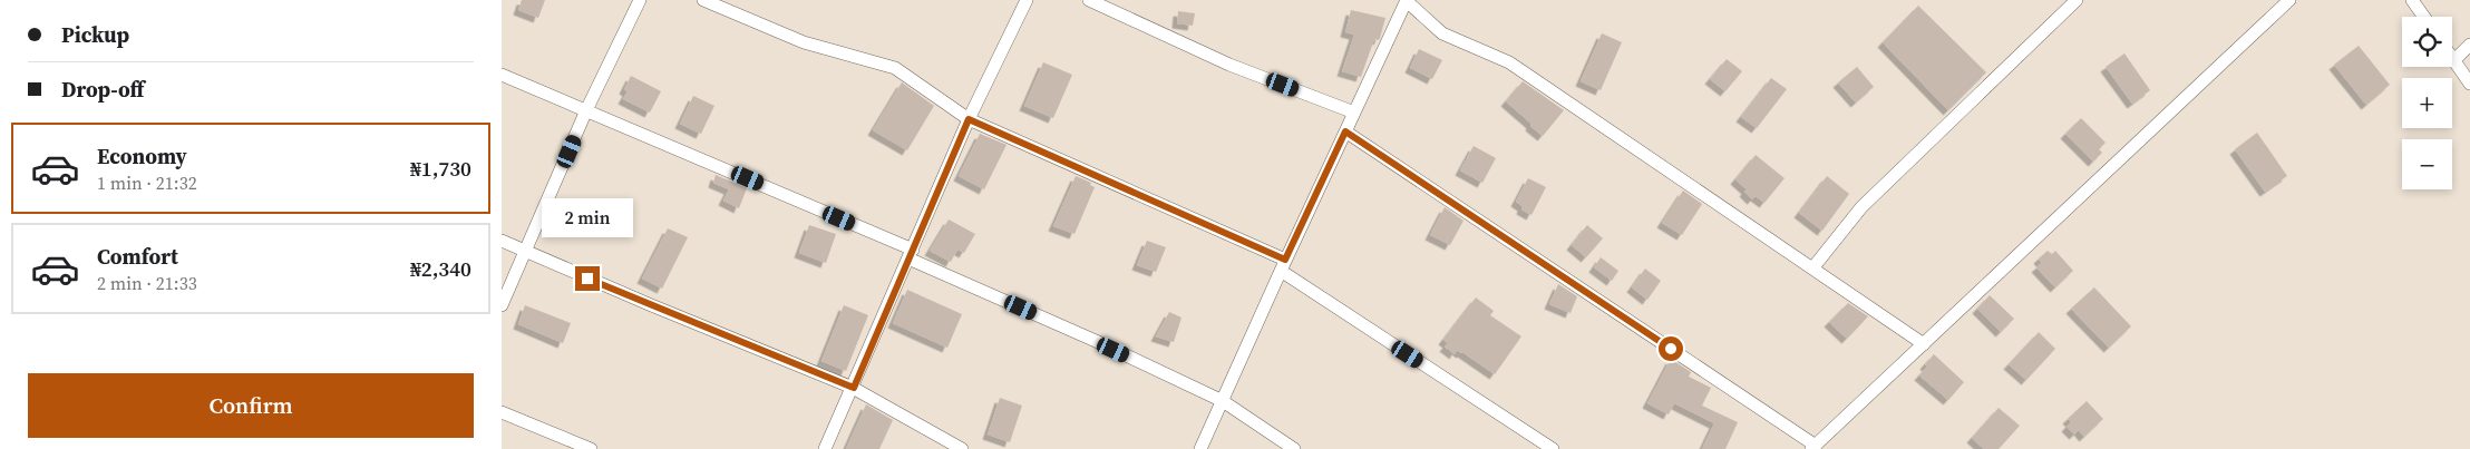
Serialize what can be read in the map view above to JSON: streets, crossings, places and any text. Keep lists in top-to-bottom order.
{
  "page": {
    "banner": ["Pickup", "Drop-off"],
    "map_buttons": ["+", "−"],
    "list": [
      {
        "name": "Economy",
        "note": "1 min · 21:32",
        "value": "₦1,730"
      },
      {
        "name": "Comfort",
        "note": "2 min · 21:33",
        "value": "₦2,340"
      }
    ],
    "bubble": "2 min",
    "buttons": "Confirm"
  }
}
